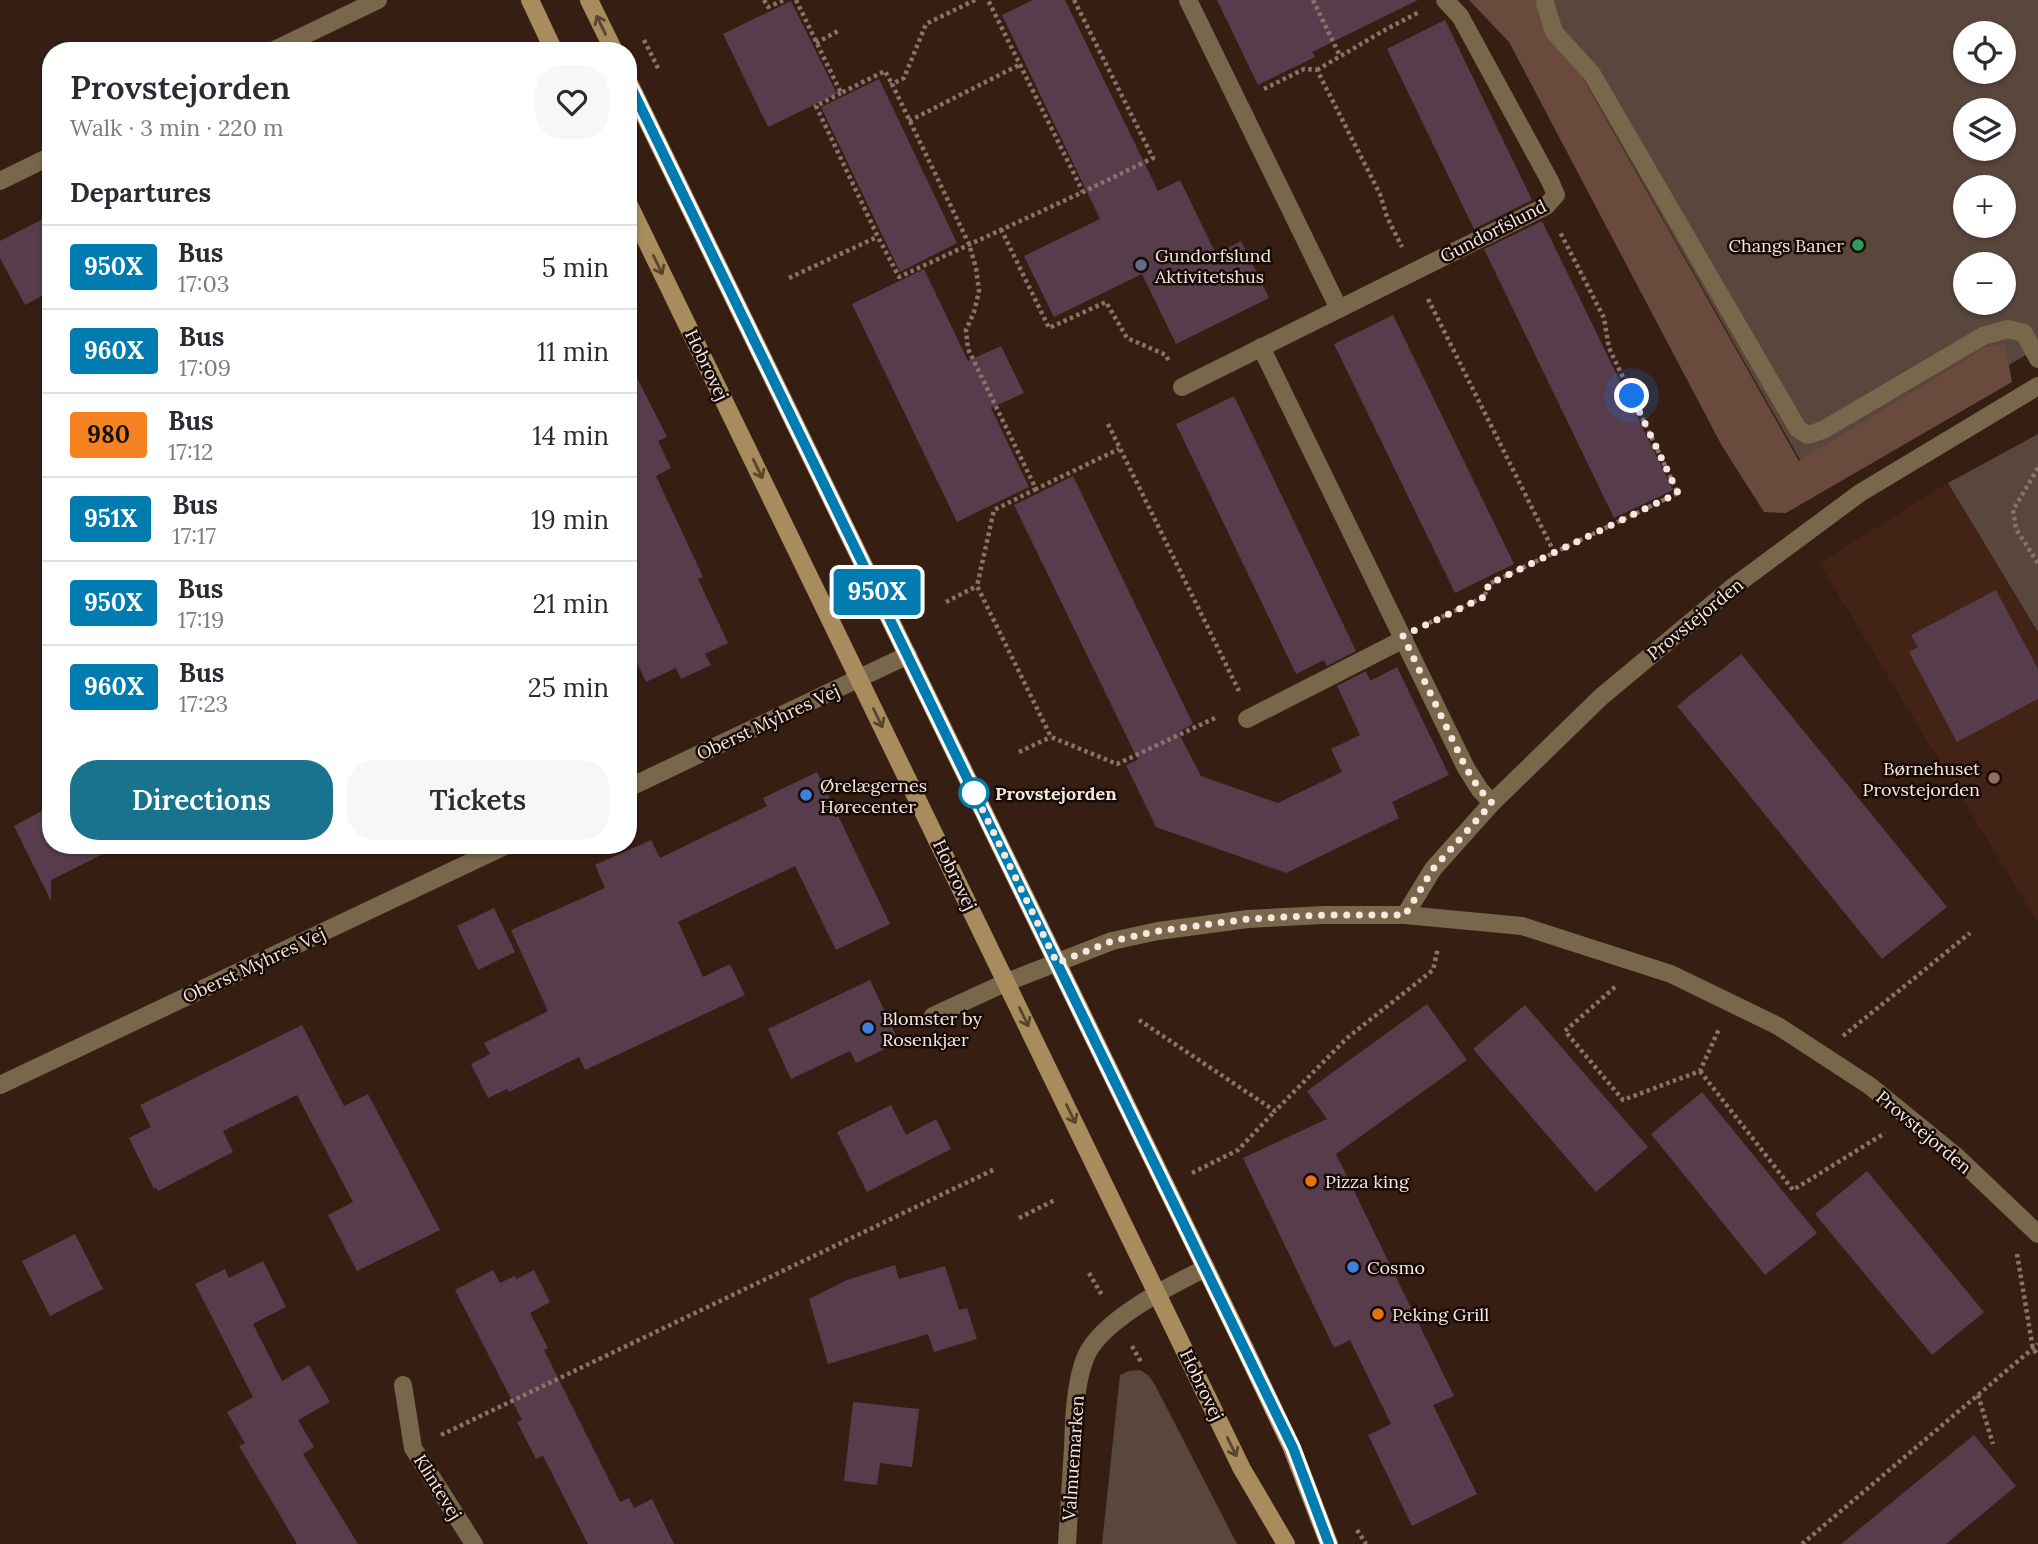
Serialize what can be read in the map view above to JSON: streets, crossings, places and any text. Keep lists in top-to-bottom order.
{
  "streets": {
    "main road": ["Hobrovej"],
    "street": [
      "Gundorfslund",
      "Provstejorden",
      "Oberst Myhres Vej",
      "Valmuemarken",
      "Klintevej"
    ]
  },
  "crossings": [
    ["Hobrovej", "Provstejorden"],
    ["Hobrovej", "Oberst Myhres Vej"],
    ["Hobrovej", "Valmuemarken"]
  ],
  "places": [
    "Changs Baner",
    "Gundorfslund Aktivitetshus",
    "Børnehuset Provstejorden",
    "Provstejorden",
    "Ørelægernes Hørecenter",
    "Blomster by Rosenkjær",
    "Pizza king",
    "Cosmo",
    "Peking Grill"
  ],
  "lines": ["bus line 950X"],
  "page": {
    "on_map": "950X",
    "map_buttons": ["+", "−"],
    "heading": [
      ["Provstejorden", "Walk · 3 min · 220 m"],
      "Departures"
    ],
    "list": [
      {
        "mark": "950X",
        "name": "Bus",
        "note": "17:03",
        "value": "5 min"
      },
      {
        "mark": "960X",
        "name": "Bus",
        "note": "17:09",
        "value": "11 min"
      },
      {
        "mark": "980",
        "name": "Bus",
        "note": "17:12",
        "value": "14 min"
      },
      {
        "mark": "951X",
        "name": "Bus",
        "note": "17:17",
        "value": "19 min"
      },
      {
        "mark": "950X",
        "name": "Bus",
        "note": "17:19",
        "value": "21 min"
      },
      {
        "mark": "960X",
        "name": "Bus",
        "note": "17:23",
        "value": "25 min"
      }
    ],
    "buttons": ["Directions", "Tickets"]
  }
}
